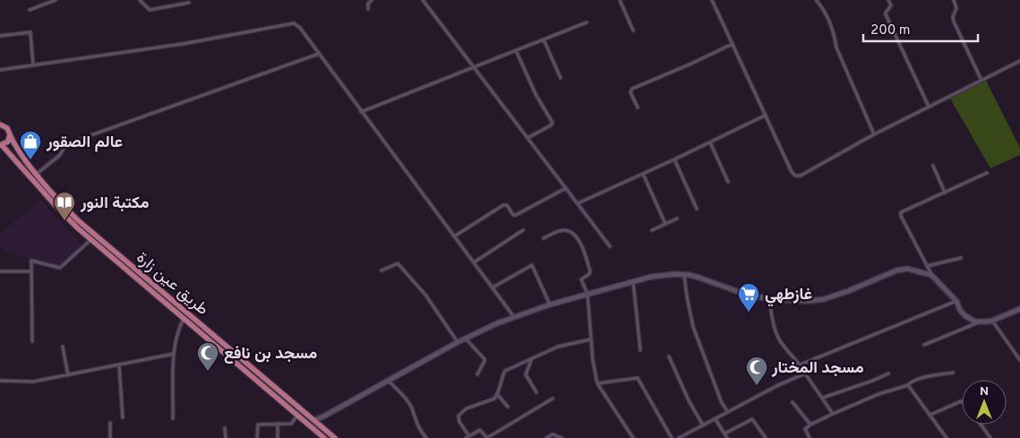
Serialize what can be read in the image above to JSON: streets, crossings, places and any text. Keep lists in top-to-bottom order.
{
  "streets": {
    "main road": ["طريق عين زارة"]
  },
  "places": {
    "shop": ["عالم الصقور"],
    "library": ["مكتبة النور"],
    "supermarket": ["غازطهي"],
    "mosque": ["مسجد بن نافع", "مسجد المختار"]
  },
  "scale_bar": "200 m",
  "north": "top"
}
